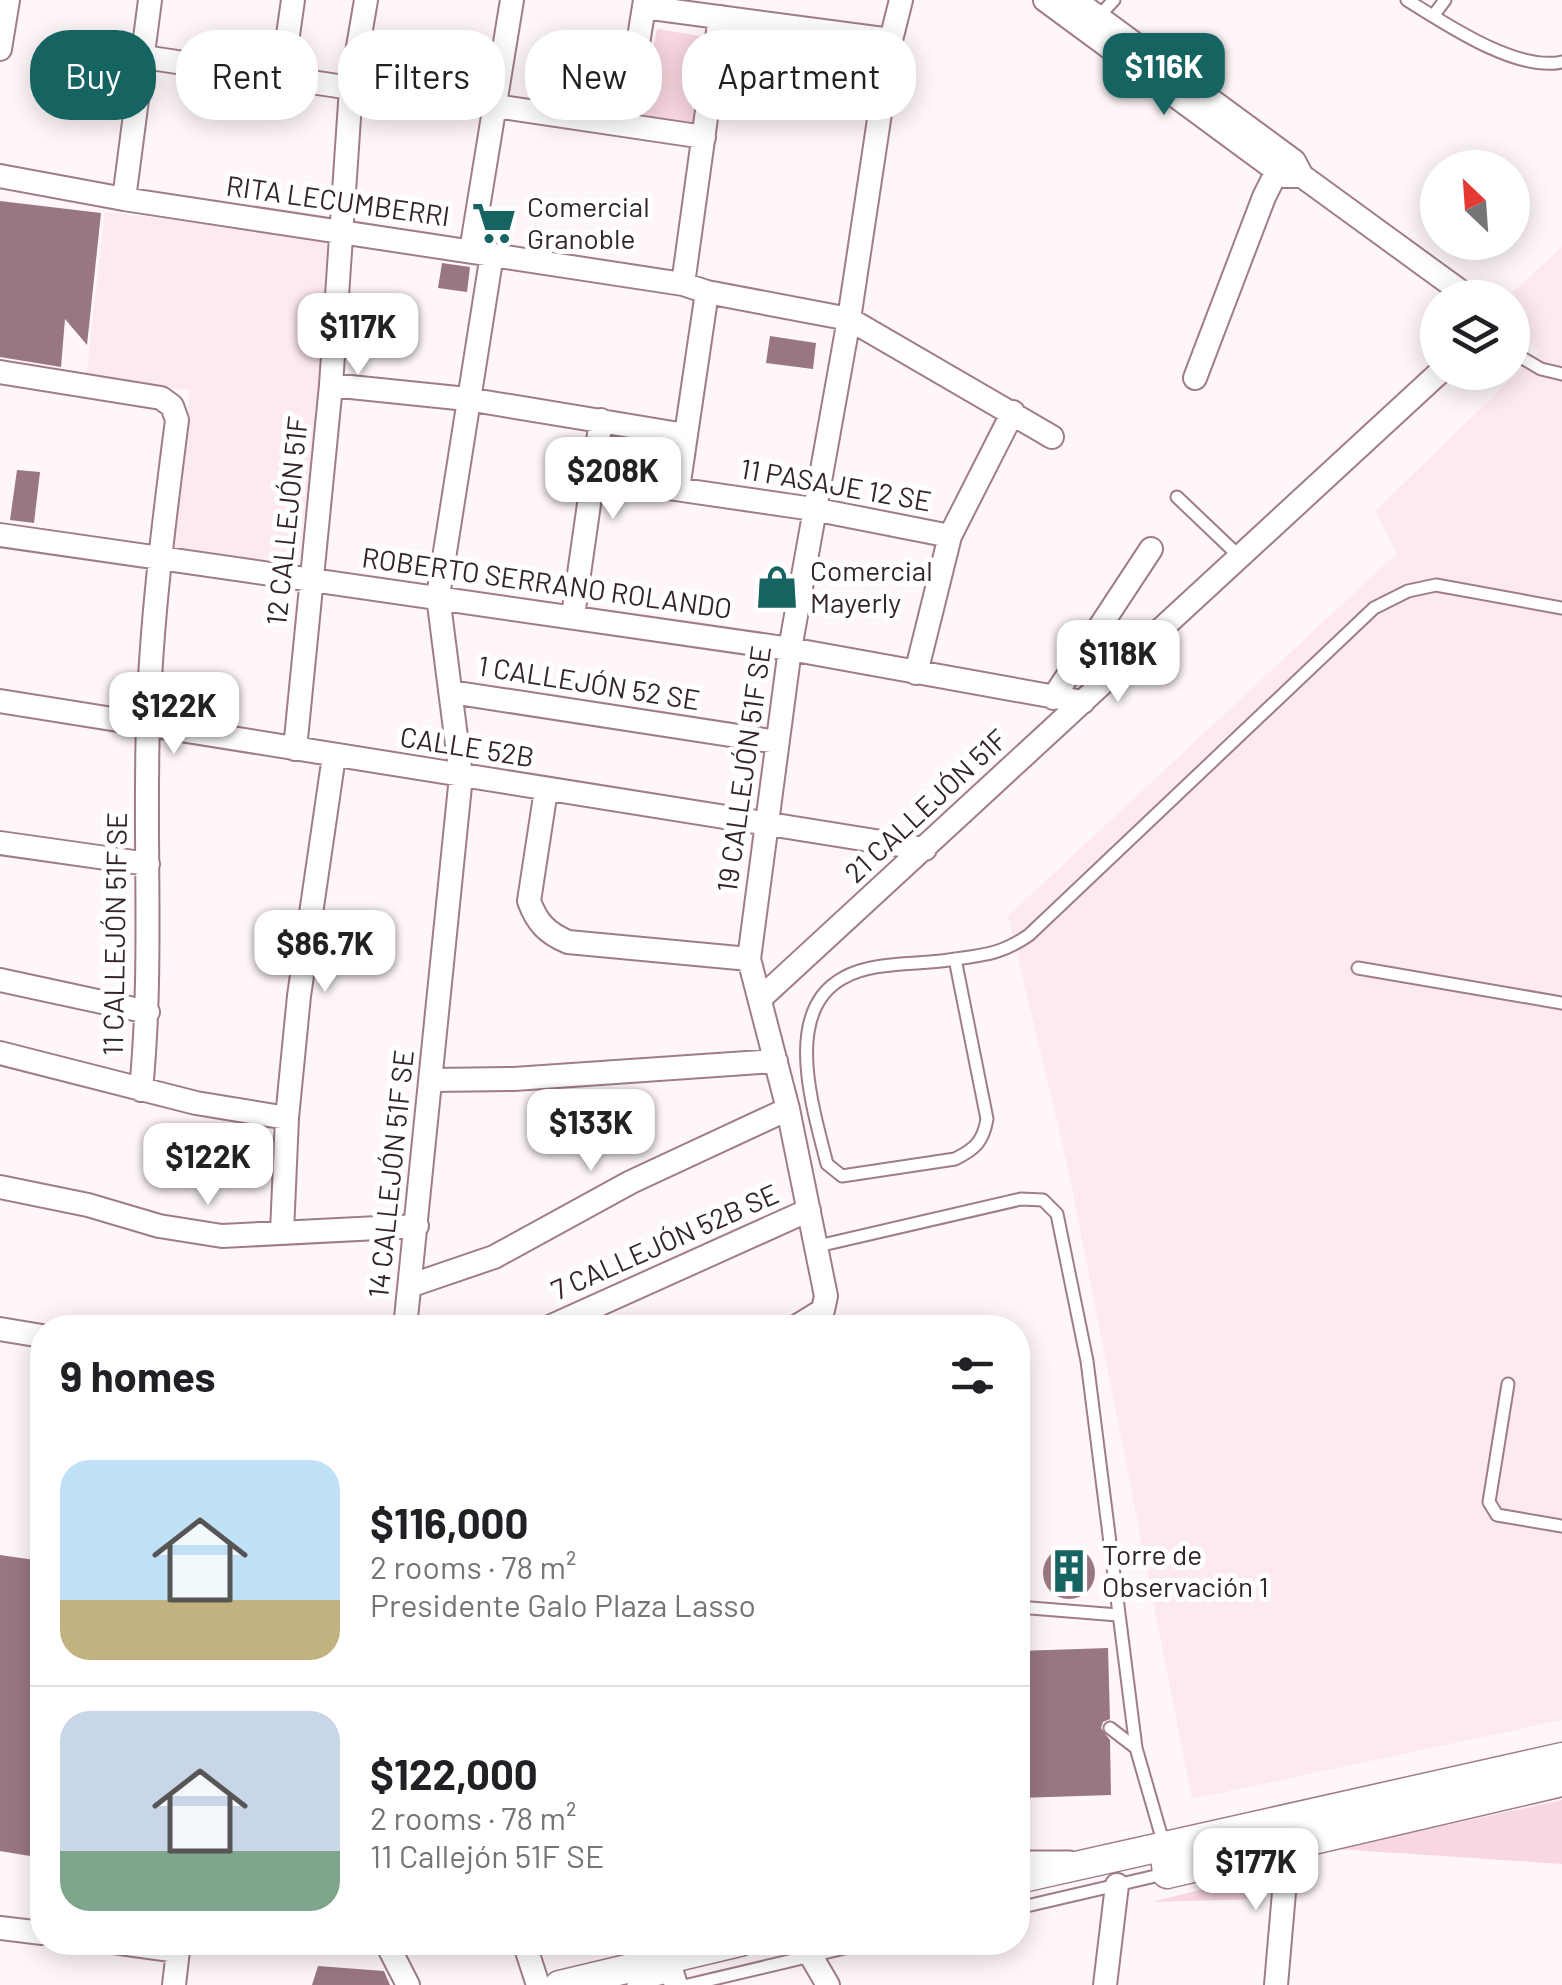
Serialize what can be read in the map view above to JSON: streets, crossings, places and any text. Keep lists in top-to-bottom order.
{
  "streets": {
    "street": [
      "RITA LECUMBERRI",
      "11 PASAJE 12 SE",
      "12 CALLEJÓN 51F",
      "ROBERTO SERRANO ROLANDO",
      "1 CALLEJÓN 52 SE",
      "CALLE 52B",
      "19 CALLEJÓN 51F SE",
      "21 CALLEJÓN 51F",
      "11 CALLEJÓN 51F SE",
      "14 CALLEJÓN 51F SE",
      "7 CALLEJÓN 52B SE"
    ]
  },
  "crossings": [
    ["RITA LECUMBERRI", "12 CALLEJÓN 51F"],
    ["RITA LECUMBERRI", "19 CALLEJÓN 51F SE"],
    ["RITA LECUMBERRI", "14 CALLEJÓN 51F SE"],
    ["11 PASAJE 12 SE", "19 CALLEJÓN 51F SE"],
    ["12 CALLEJÓN 51F", "ROBERTO SERRANO ROLANDO"],
    ["12 CALLEJÓN 51F", "CALLE 52B"],
    ["ROBERTO SERRANO ROLANDO", "19 CALLEJÓN 51F SE"],
    ["ROBERTO SERRANO ROLANDO", "21 CALLEJÓN 51F"],
    ["ROBERTO SERRANO ROLANDO", "11 CALLEJÓN 51F SE"],
    ["ROBERTO SERRANO ROLANDO", "14 CALLEJÓN 51F SE"],
    ["1 CALLEJÓN 52 SE", "19 CALLEJÓN 51F SE"],
    ["1 CALLEJÓN 52 SE", "14 CALLEJÓN 51F SE"],
    ["CALLE 52B", "19 CALLEJÓN 51F SE"],
    ["CALLE 52B", "21 CALLEJÓN 51F"],
    ["CALLE 52B", "11 CALLEJÓN 51F SE"],
    ["CALLE 52B", "14 CALLEJÓN 51F SE"],
    ["19 CALLEJÓN 51F SE", "21 CALLEJÓN 51F"],
    ["19 CALLEJÓN 51F SE", "7 CALLEJÓN 52B SE"]
  ],
  "places": {
    "supermarket": ["Comercial Granoble"],
    "shop": ["Comercial Mayerly"],
    "building": ["Torre de Observación 1"]
  },
  "north": "top left",
  "page": {
    "chip": [
      "Buy",
      "Rent",
      "Filters",
      "New",
      "Apartment"
    ],
    "price": [
      "$116K",
      "$117K",
      "$208K",
      "$118K",
      "$122K",
      "$86.7K",
      "$133K",
      "$122K",
      "$177K"
    ],
    "heading": "9 homes",
    "list": [
      {
        "name": "$116,000",
        "note": "2 rooms · 78 m² · Presidente Galo Plaza Lasso"
      },
      {
        "name": "$122,000",
        "note": "2 rooms · 78 m² · 11 Callejón 51F SE"
      }
    ]
  }
}
